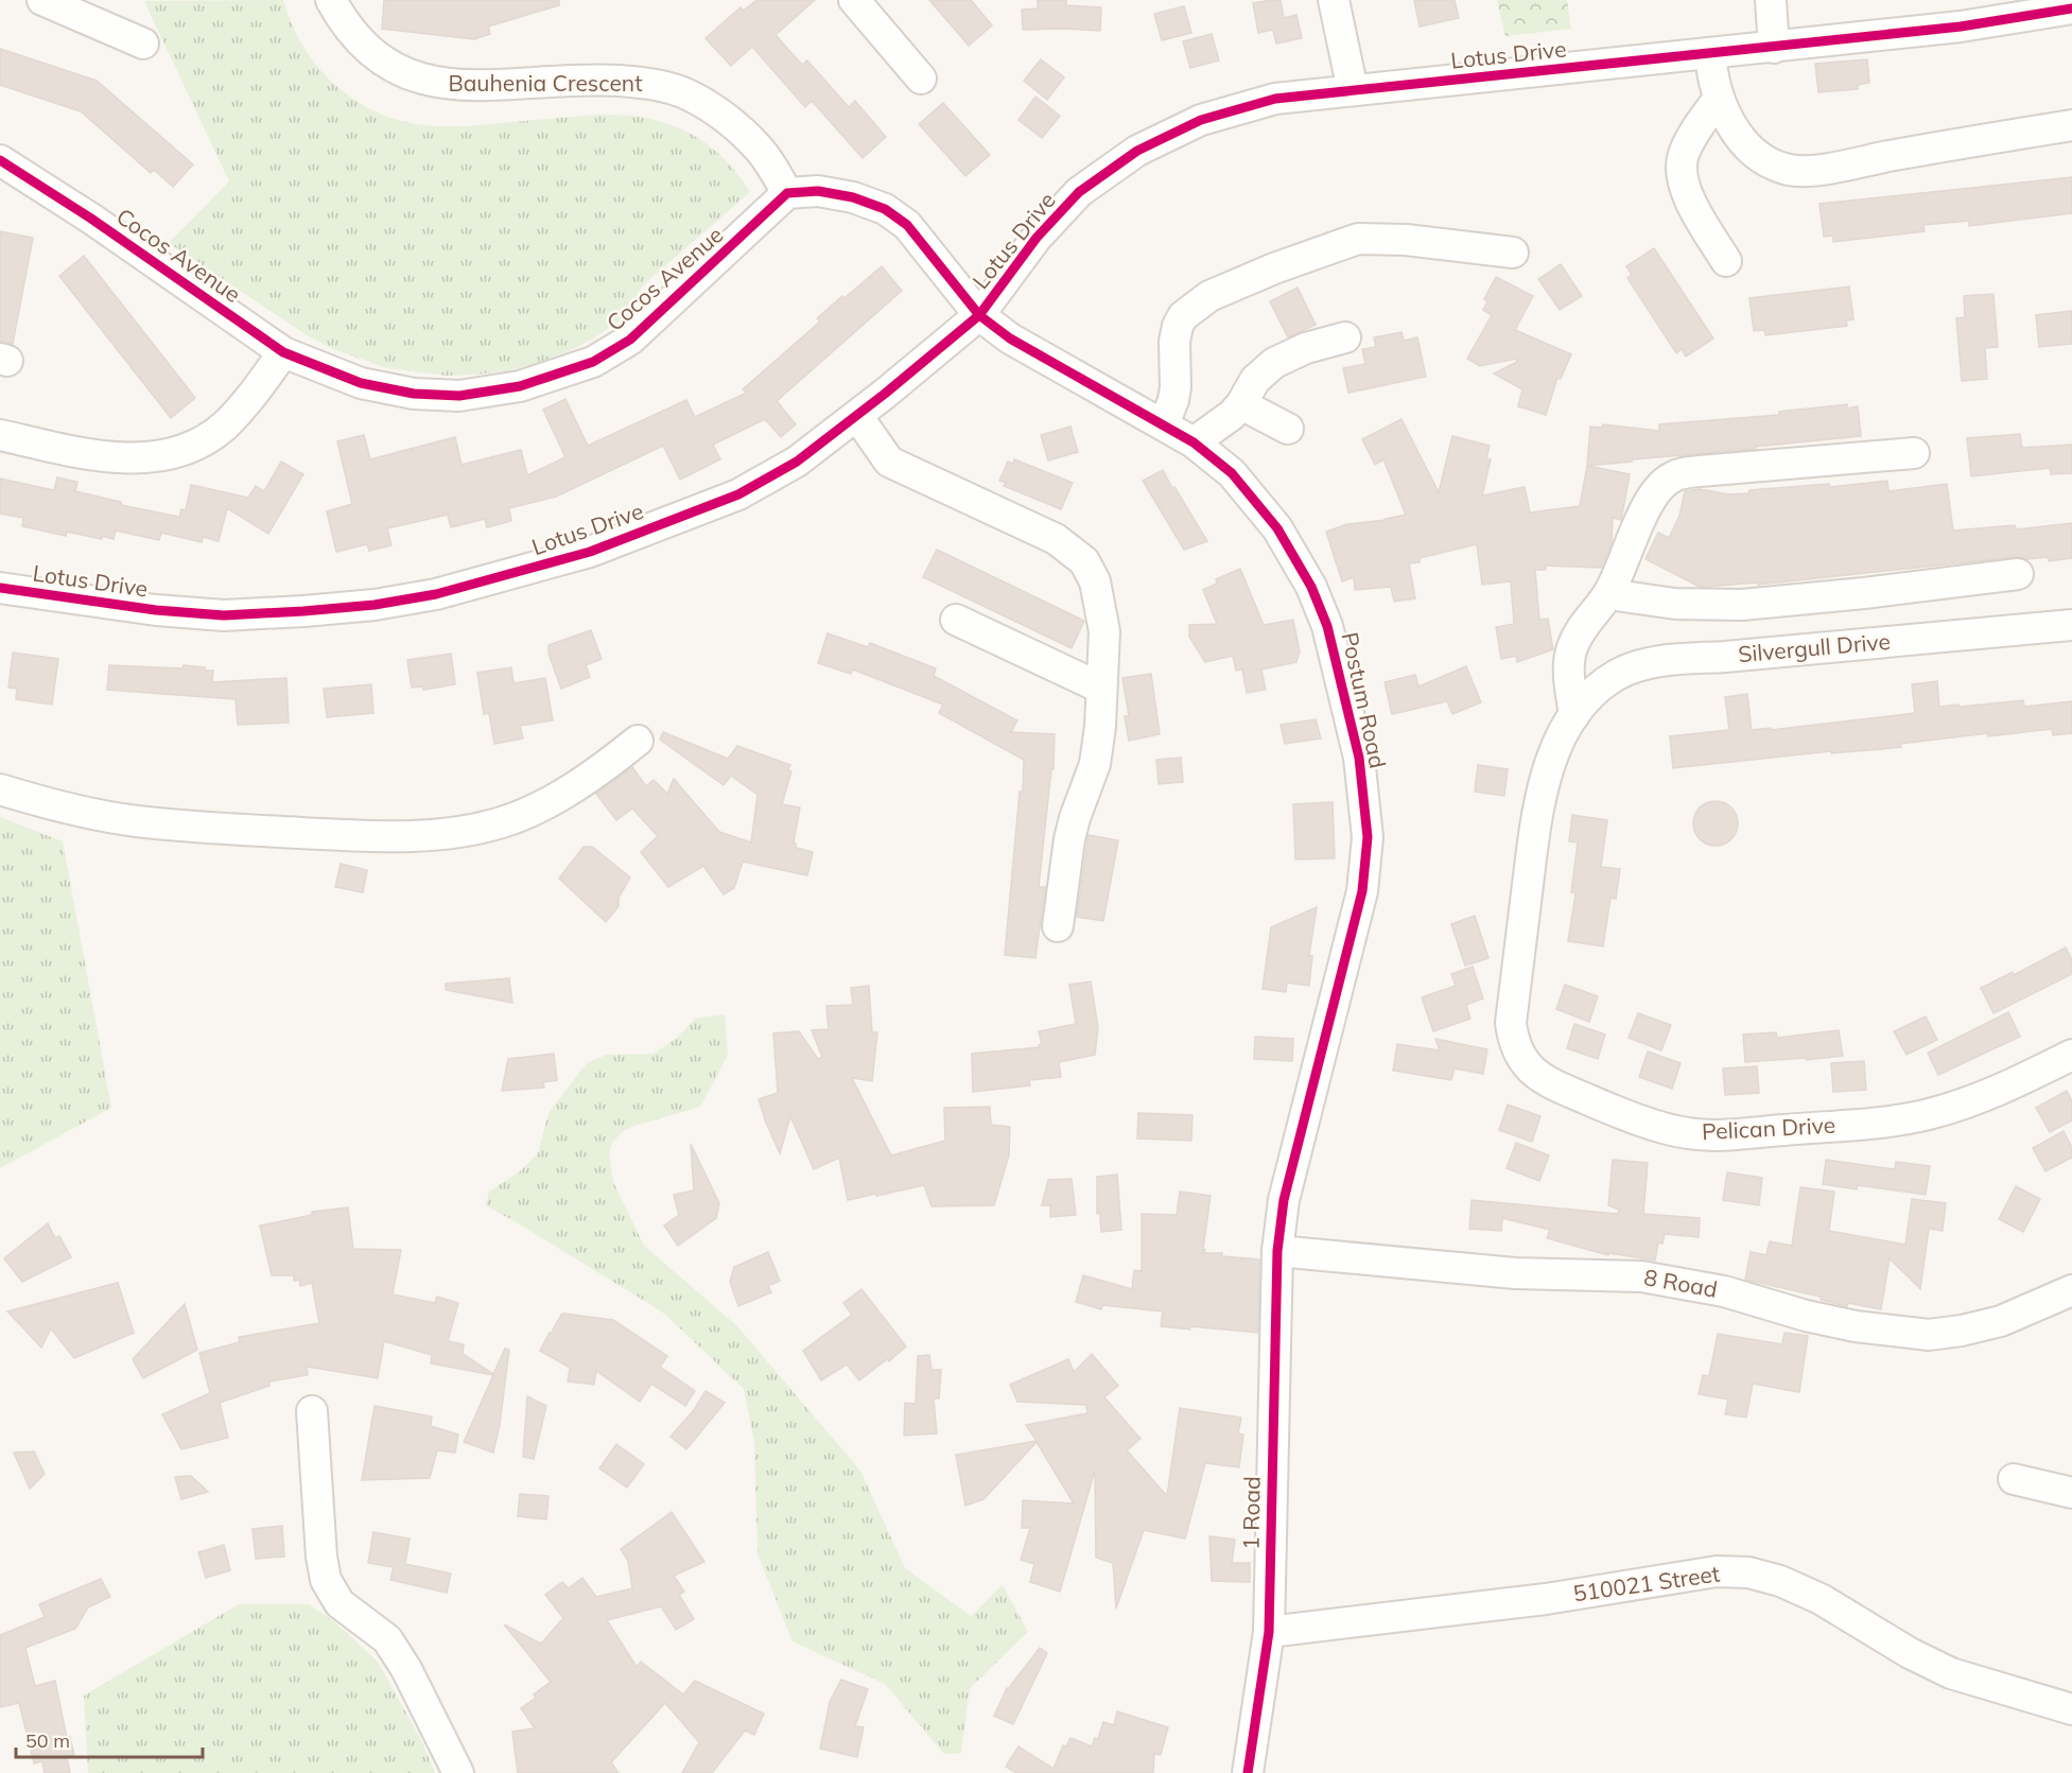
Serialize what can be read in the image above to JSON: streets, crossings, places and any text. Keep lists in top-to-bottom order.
{
  "streets": {
    "street": [
      "Lotus Drive",
      "Bauhenia Crescent",
      "Cocos Avenue",
      "Silvergull Drive",
      "Postum Road",
      "Pelican Drive",
      "8 Road",
      "1 Road",
      "510021 Street"
    ]
  },
  "crossings": [
    ["Lotus Drive", "Postum Road"],
    ["Bauhenia Crescent", "Cocos Avenue"],
    ["Silvergull Drive", "Pelican Drive"],
    ["Postum Road", "8 Road"],
    ["Postum Road", "1 Road"],
    ["8 Road", "1 Road"],
    ["1 Road", "510021 Street"]
  ],
  "scale_bar": "50 m"
}
